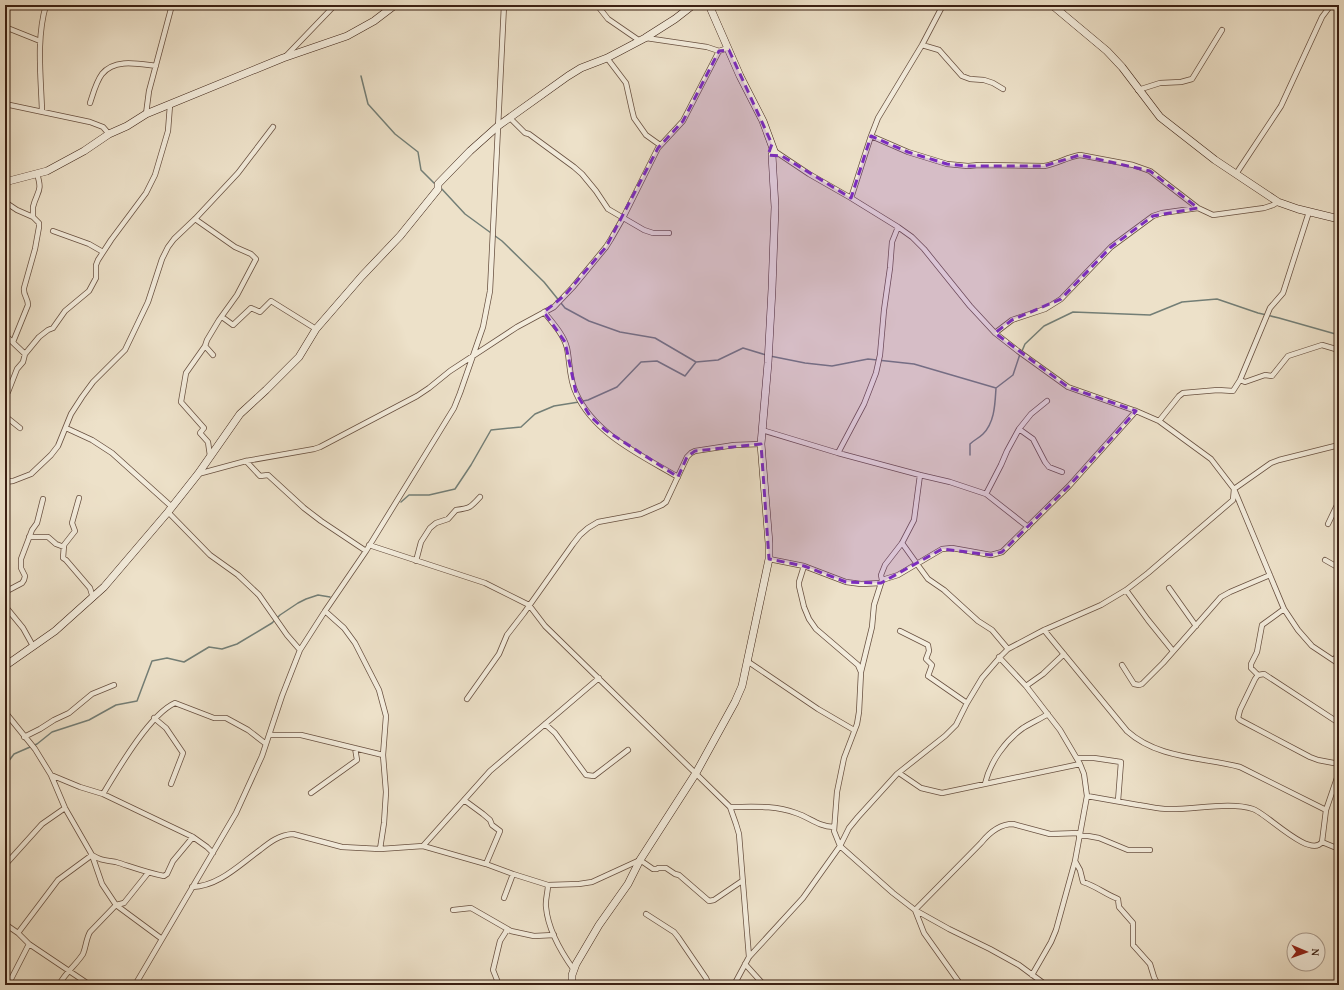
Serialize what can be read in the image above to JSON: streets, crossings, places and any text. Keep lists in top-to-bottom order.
{
  "north": "right"
}
